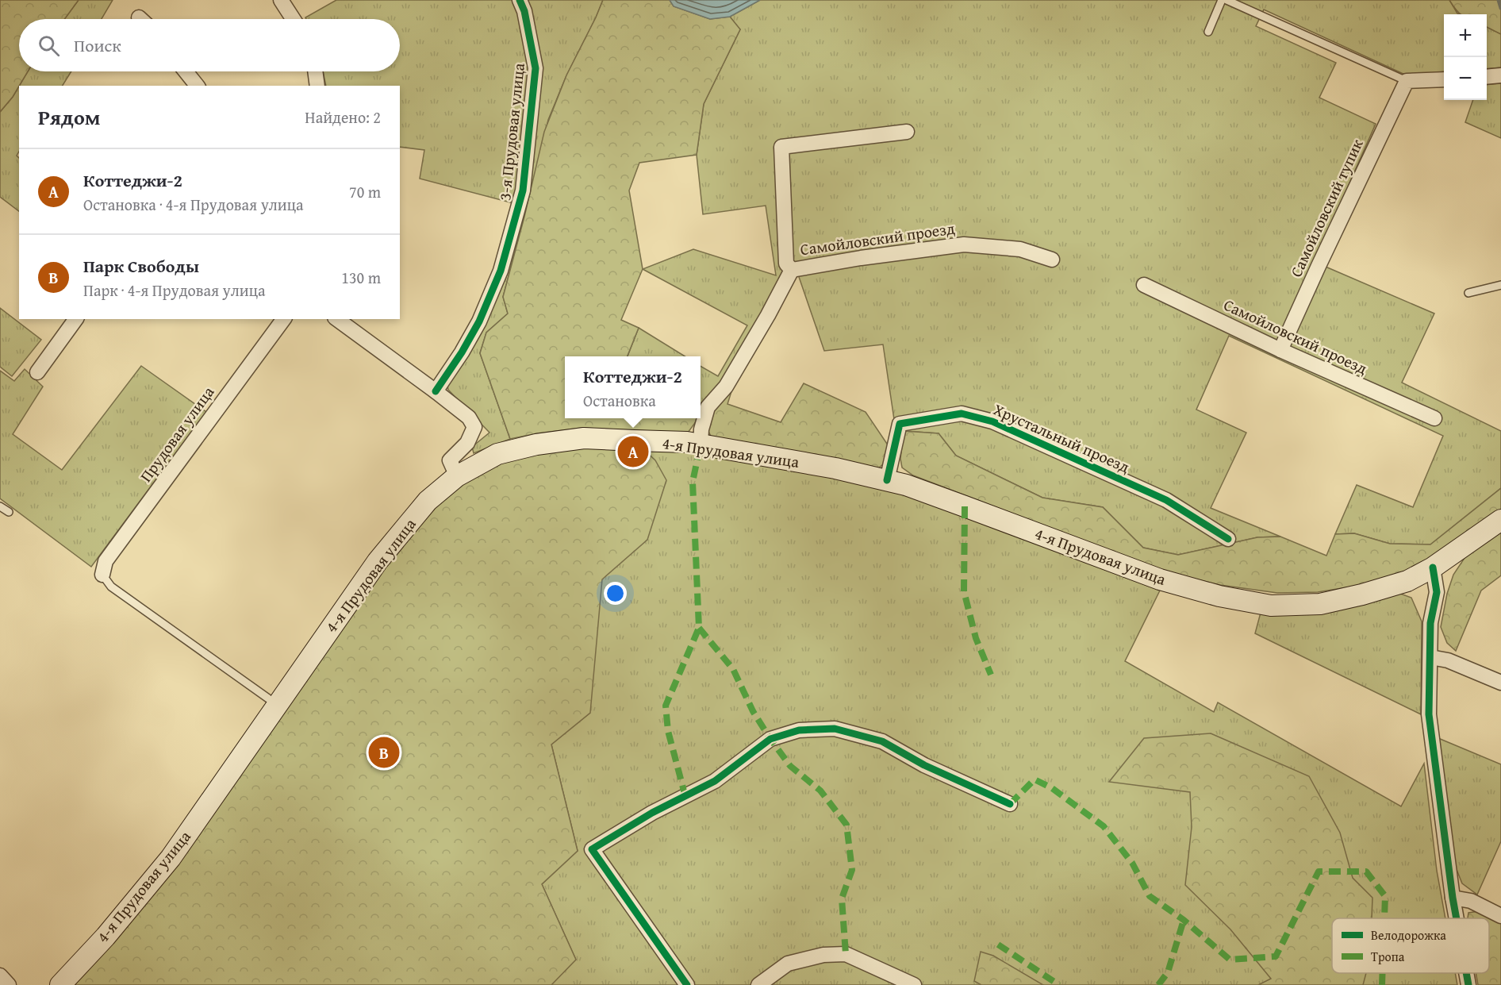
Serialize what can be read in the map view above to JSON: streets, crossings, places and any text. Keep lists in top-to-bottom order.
{
  "streets": {
    "main road": ["4-я Прудовая улица"],
    "street": [
      "3-я Прудовая улица",
      "Самойловский тупик",
      "Самойловский проезд",
      "Прудовая улица",
      "Хрустальный проезд"
    ]
  },
  "crossings": [
    ["Самойловский тупик", "Самойловский проезд"],
    ["Самойловский проезд", "4-я Прудовая улица"],
    ["Хрустальный проезд", "4-я Прудовая улица"]
  ],
  "legend": ["Велодорожка", "Тропа"],
  "page": {
    "map_buttons": ["+", "−"],
    "search": "Поиск",
    "heading": ["Рядом", "Найдено: 2"],
    "list": [
      {
        "mark": "A",
        "name": "Коттеджи-2",
        "note": "Остановка · 4-я Прудовая улица",
        "value": "70 m"
      },
      {
        "mark": "B",
        "name": "Парк Свободы",
        "note": "Парк · 4-я Прудовая улица",
        "value": "130 m"
      }
    ],
    "popup": ["Коттеджи-2", "Остановка"],
    "pins": ["A", "B"]
  }
}
